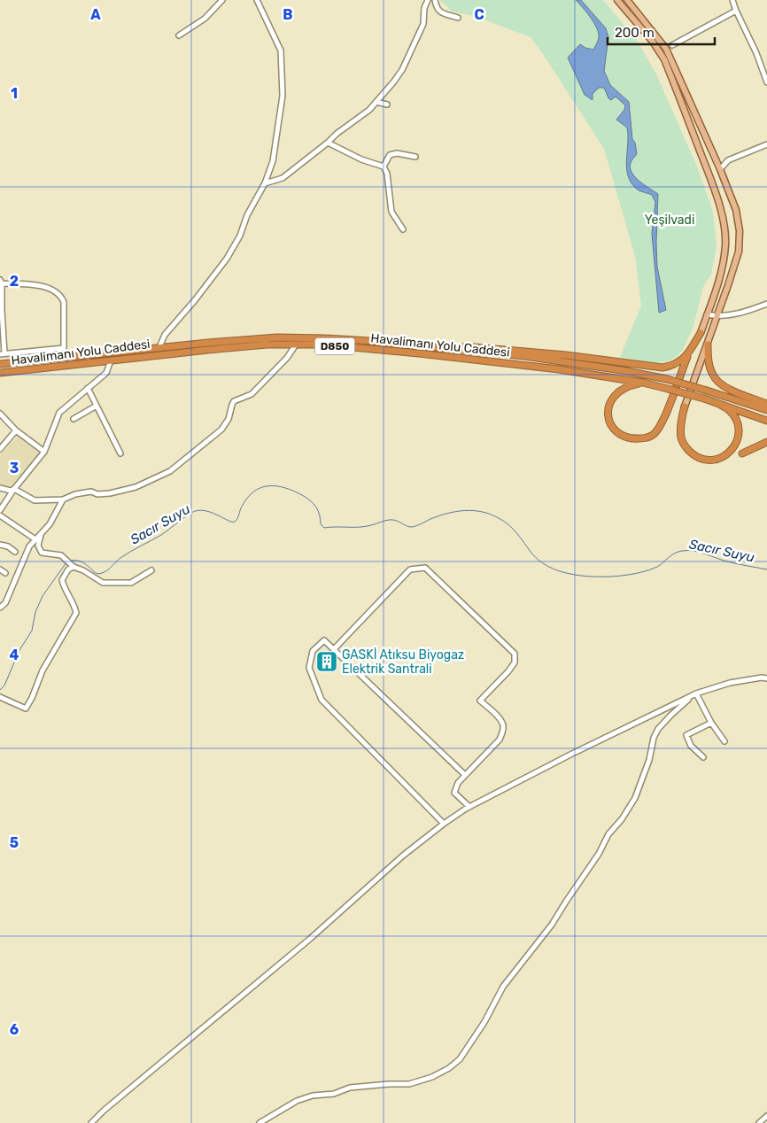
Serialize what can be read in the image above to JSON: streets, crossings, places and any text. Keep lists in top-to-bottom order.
{
  "streets": {
    "highway": ["Havalimanı Yolu Caddesi", "D850"]
  },
  "water": ["Sacır Suyu"],
  "parks": ["Yeşilvadi"],
  "places": {
    "building": ["GASKİ Atıksu Biyogaz Elektrik Santrali"]
  },
  "scale_bar": "200 m",
  "grid": {
    "columns": ["A", "B", "C"],
    "rows": [
      "1",
      "2",
      "3",
      "4",
      "5",
      "6"
    ]
  }
}
